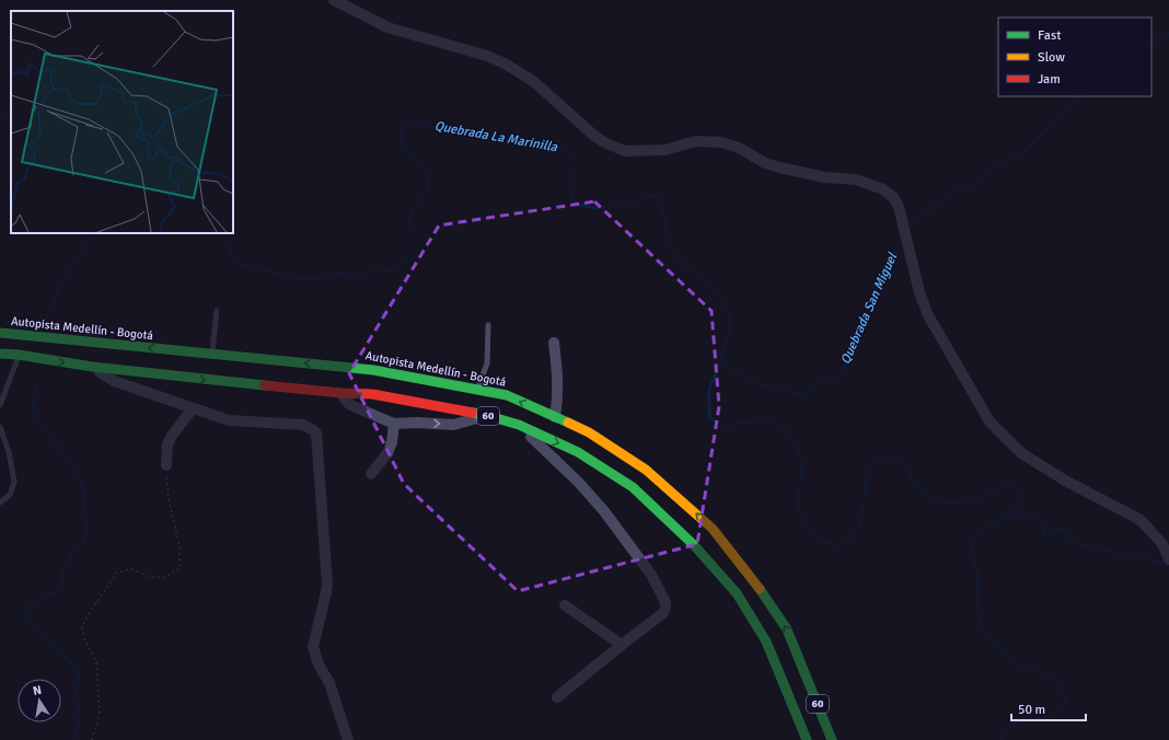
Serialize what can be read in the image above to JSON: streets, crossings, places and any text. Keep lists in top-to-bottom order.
{
  "streets": {
    "highway": ["Autopista Medellín - Bogotá", "60"]
  },
  "water": ["Quebrada La Marinilla", "Quebrada San Miguel"],
  "legend": ["Fast", "Slow", "Jam"],
  "scale_bar": "50 m",
  "north": "top"
}
